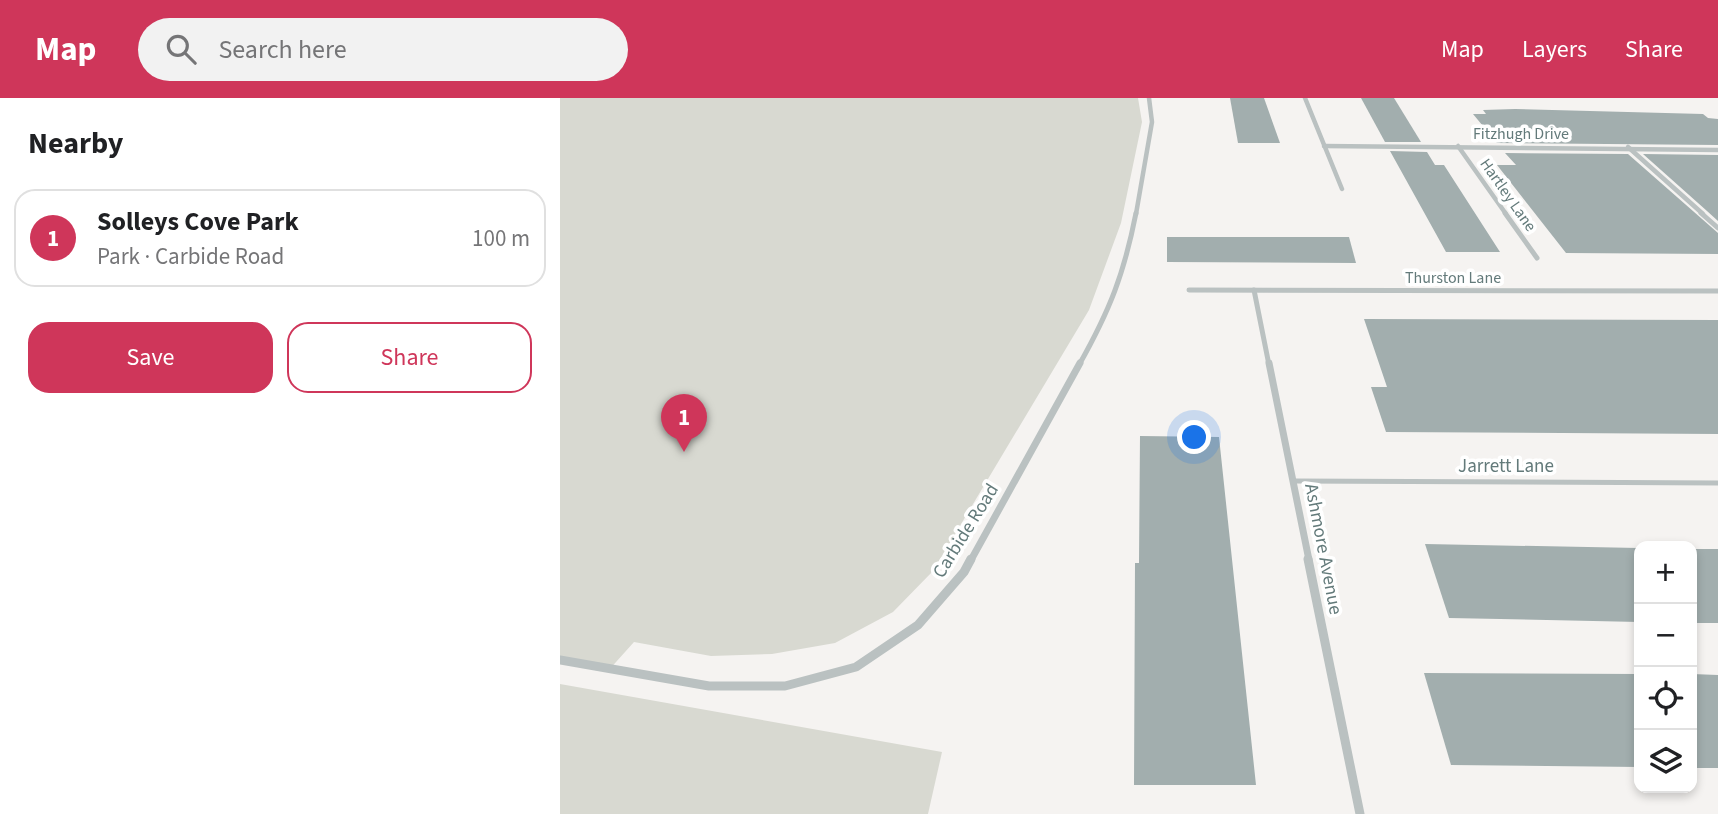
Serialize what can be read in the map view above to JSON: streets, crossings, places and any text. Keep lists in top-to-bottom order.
{
  "streets": {
    "street": [
      "Fitzhugh Drive",
      "Hartley Lane",
      "Thurston Lane",
      "Carbide Road",
      "Ashmore Avenue"
    ],
    "lane": ["Jarrett Lane"]
  },
  "crossings": [
    ["Fitzhugh Drive", "Hartley Lane"],
    ["Thurston Lane", "Ashmore Avenue"],
    ["Jarrett Lane", "Ashmore Avenue"]
  ],
  "page": {
    "header": "Map",
    "search": "Search here",
    "nav": ["Map", "Layers", "Share"],
    "heading": "Nearby",
    "list": [
      {
        "mark": "1",
        "name": "Solleys Cove Park",
        "note": "Park · Carbide Road",
        "value": "100 m"
      }
    ],
    "buttons": ["Save", "Share"],
    "pins": "1",
    "map_buttons": ["+", "−"]
  }
}
